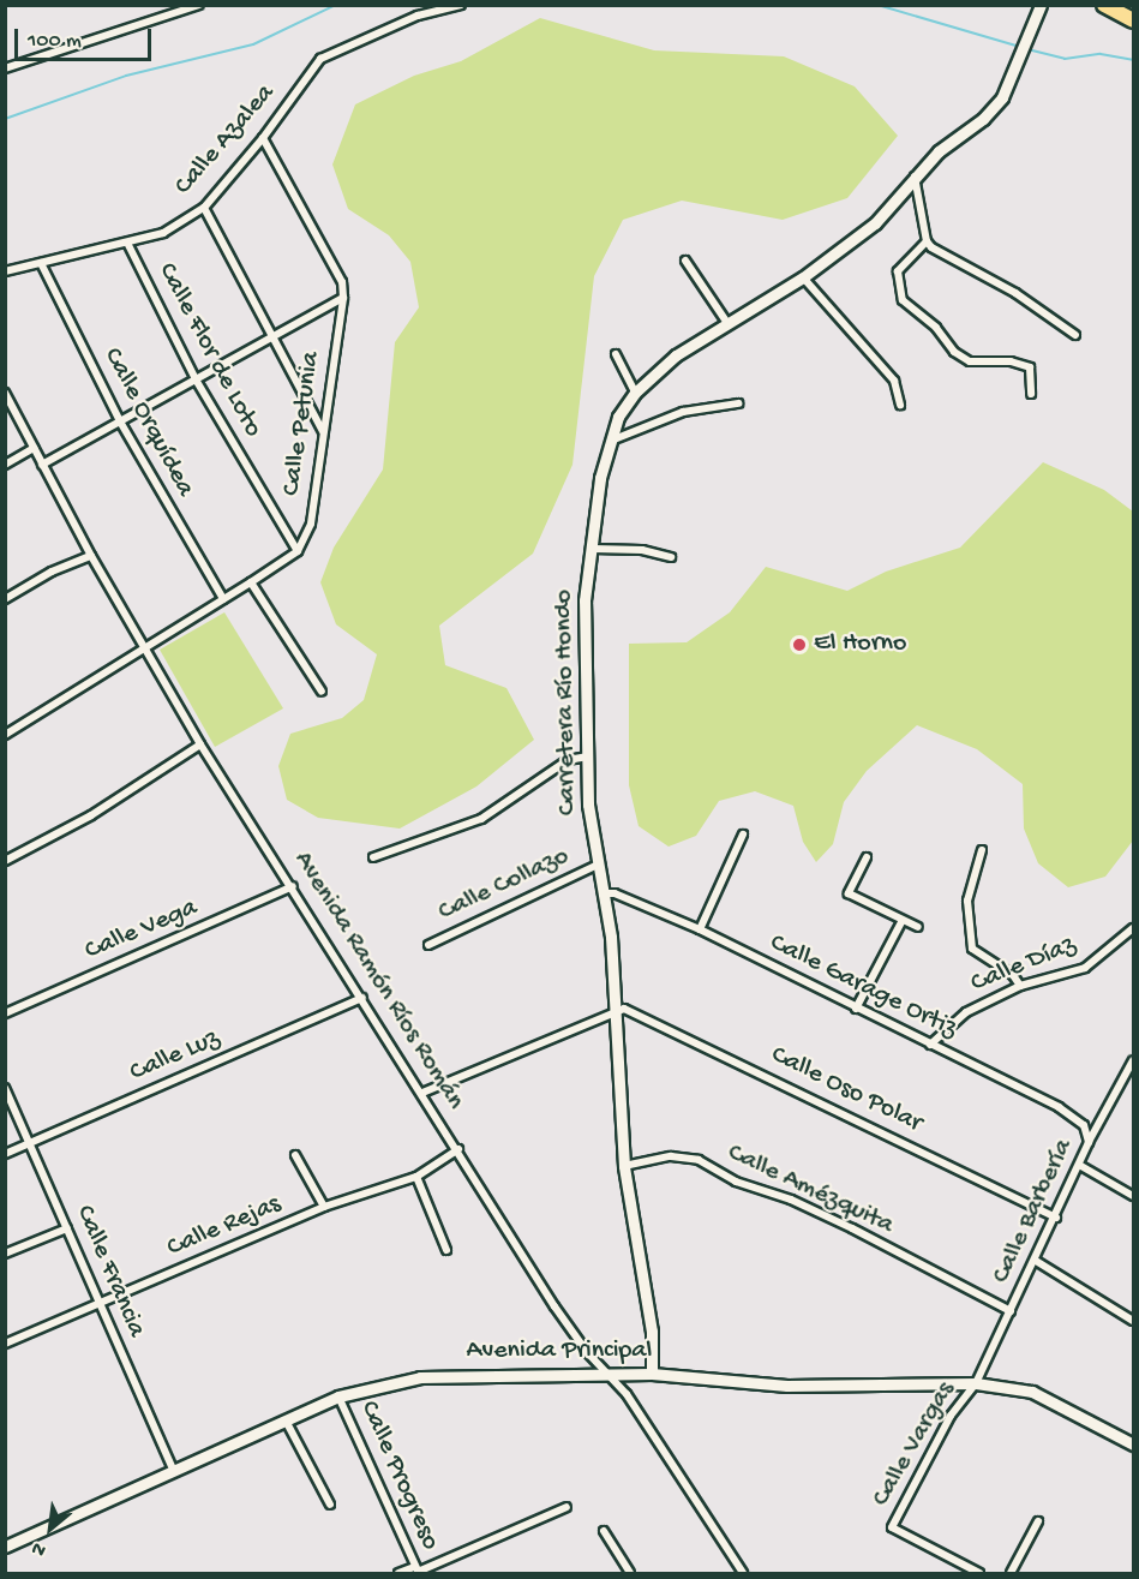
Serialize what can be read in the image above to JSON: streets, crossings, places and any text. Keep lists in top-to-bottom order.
{
  "streets": {
    "street": [
      "Calle Azalea",
      "Calle Flor de Loto",
      "Calle Orquídea",
      "Calle Petunia",
      "Carretera Río Hondo",
      "Calle Collazo",
      "Calle Vega",
      "Calle Díaz",
      "Avenida Ramón Ríos Román",
      "Calle Garage Ortiz",
      "Calle Luz",
      "Calle Oso Polar",
      "Calle Amézquita",
      "Calle Barbería",
      "Calle Rejas",
      "Calle Francia",
      "Avenida Principal",
      "Calle Vargas",
      "Calle Progreso"
    ]
  },
  "crossings": [
    ["Calle Azalea", "Calle Flor de Loto"],
    ["Calle Azalea", "Calle Orquídea"],
    ["Calle Azalea", "Calle Petunia"],
    ["Calle Flor de Loto", "Calle Petunia"],
    ["Carretera Río Hondo", "Calle Collazo"],
    ["Carretera Río Hondo", "Calle Garage Ortiz"],
    ["Carretera Río Hondo", "Calle Oso Polar"],
    ["Carretera Río Hondo", "Calle Amézquita"],
    ["Carretera Río Hondo", "Avenida Principal"],
    ["Calle Vega", "Avenida Ramón Ríos Román"],
    ["Calle Díaz", "Calle Garage Ortiz"],
    ["Avenida Ramón Ríos Román", "Calle Luz"],
    ["Avenida Ramón Ríos Román", "Calle Rejas"],
    ["Avenida Ramón Ríos Román", "Avenida Principal"],
    ["Calle Garage Ortiz", "Calle Barbería"],
    ["Calle Luz", "Calle Francia"],
    ["Calle Oso Polar", "Calle Barbería"],
    ["Calle Amézquita", "Calle Barbería"],
    ["Calle Barbería", "Avenida Principal"],
    ["Calle Barbería", "Calle Vargas"],
    ["Calle Rejas", "Calle Francia"],
    ["Calle Francia", "Avenida Principal"],
    ["Avenida Principal", "Calle Vargas"],
    ["Avenida Principal", "Calle Progreso"]
  ],
  "places": ["El Horno"],
  "scale_bar": "100 m",
  "north": "bottom left"
}
